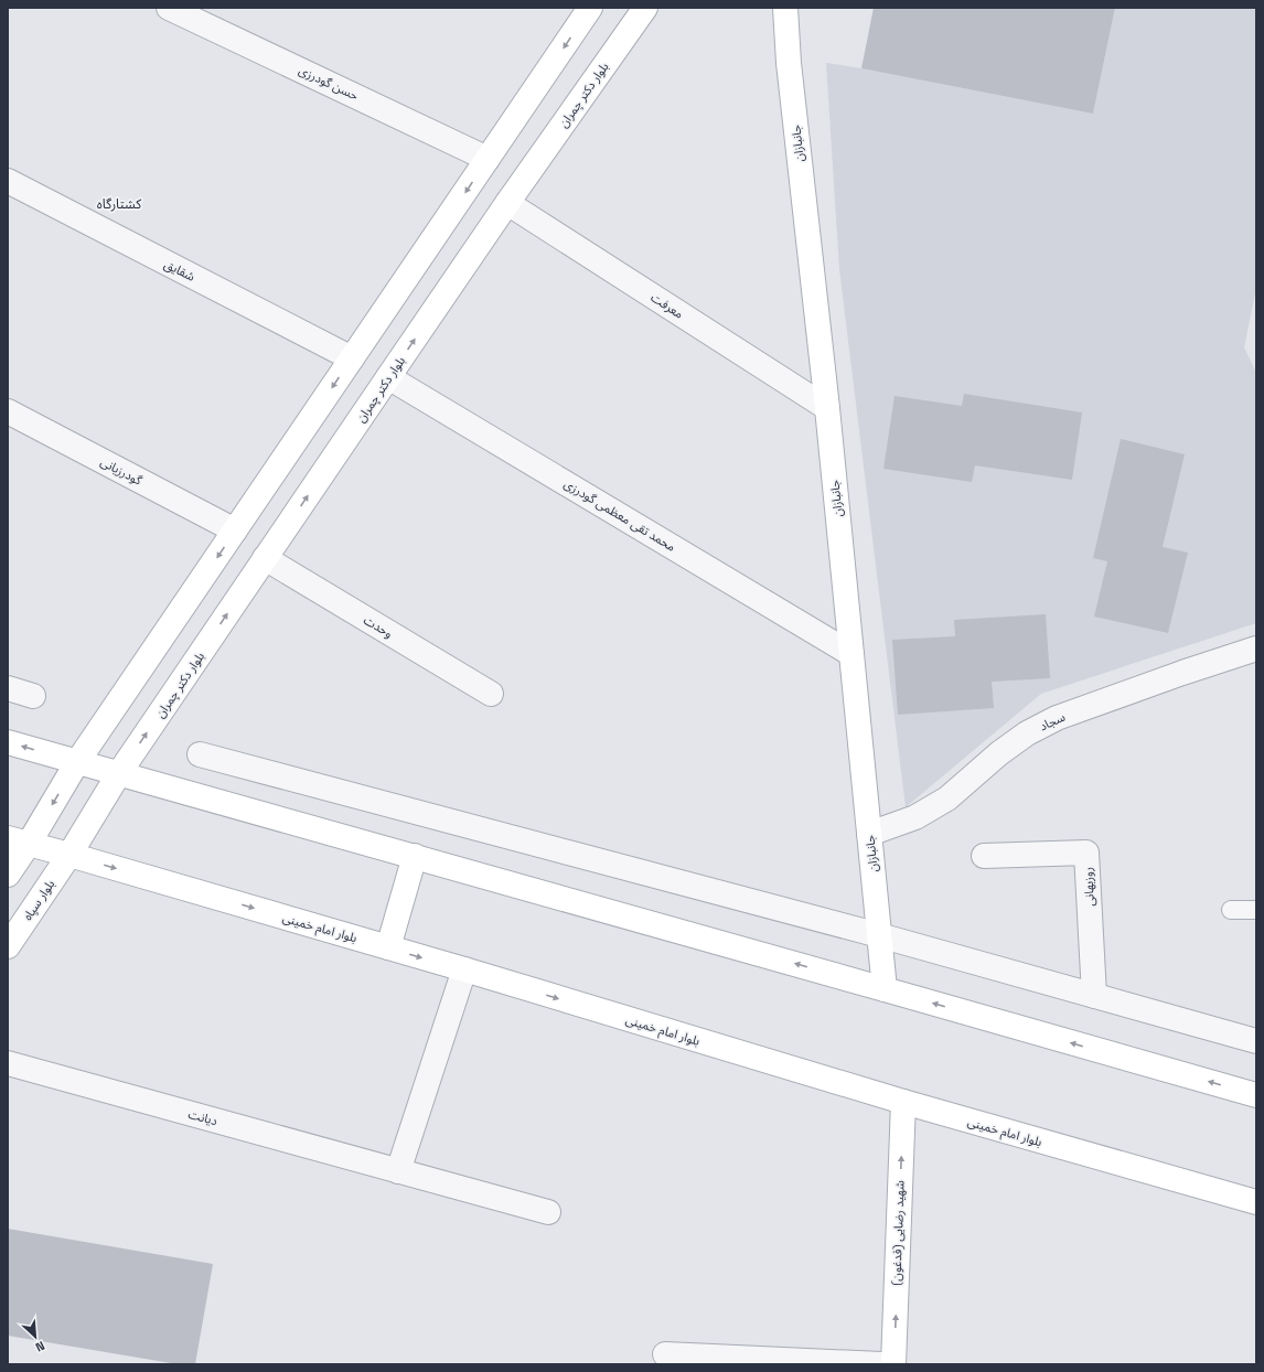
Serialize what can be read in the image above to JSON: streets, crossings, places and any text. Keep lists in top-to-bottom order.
{
  "streets": {
    "main road": [
      "بلوار دکتر چمران",
      "جانبازان",
      "بلوار سپاه",
      "بلوار امام خمینی",
      "(قدغون) شهید رضایی"
    ],
    "street": [
      "حسن گودرزی",
      "شقایق",
      "معرفت",
      "گودرزیانی",
      "محمد تقی معظمی گودرزی",
      "وحدت",
      "سجاد",
      "روزبهانی",
      "دیانت"
    ]
  },
  "crossings": [
    ["بلوار دکتر چمران", "معرفت"],
    ["بلوار دکتر چمران", "محمد تقی معظمی گودرزی"],
    ["بلوار دکتر چمران", "وحدت"],
    ["بلوار دکتر چمران", "بلوار سپاه"],
    ["بلوار دکتر چمران", "بلوار امام خمینی"],
    ["جانبازان", "معرفت"],
    ["جانبازان", "محمد تقی معظمی گودرزی"],
    ["جانبازان", "سجاد"],
    ["بلوار سپاه", "بلوار امام خمینی"],
    ["بلوار امام خمینی", "(قدغون) شهید رضایی"]
  ],
  "one_way": ["(قدغون) شهید رضایی"],
  "districts": ["کشتارگاه"],
  "north": "bottom right"
}
